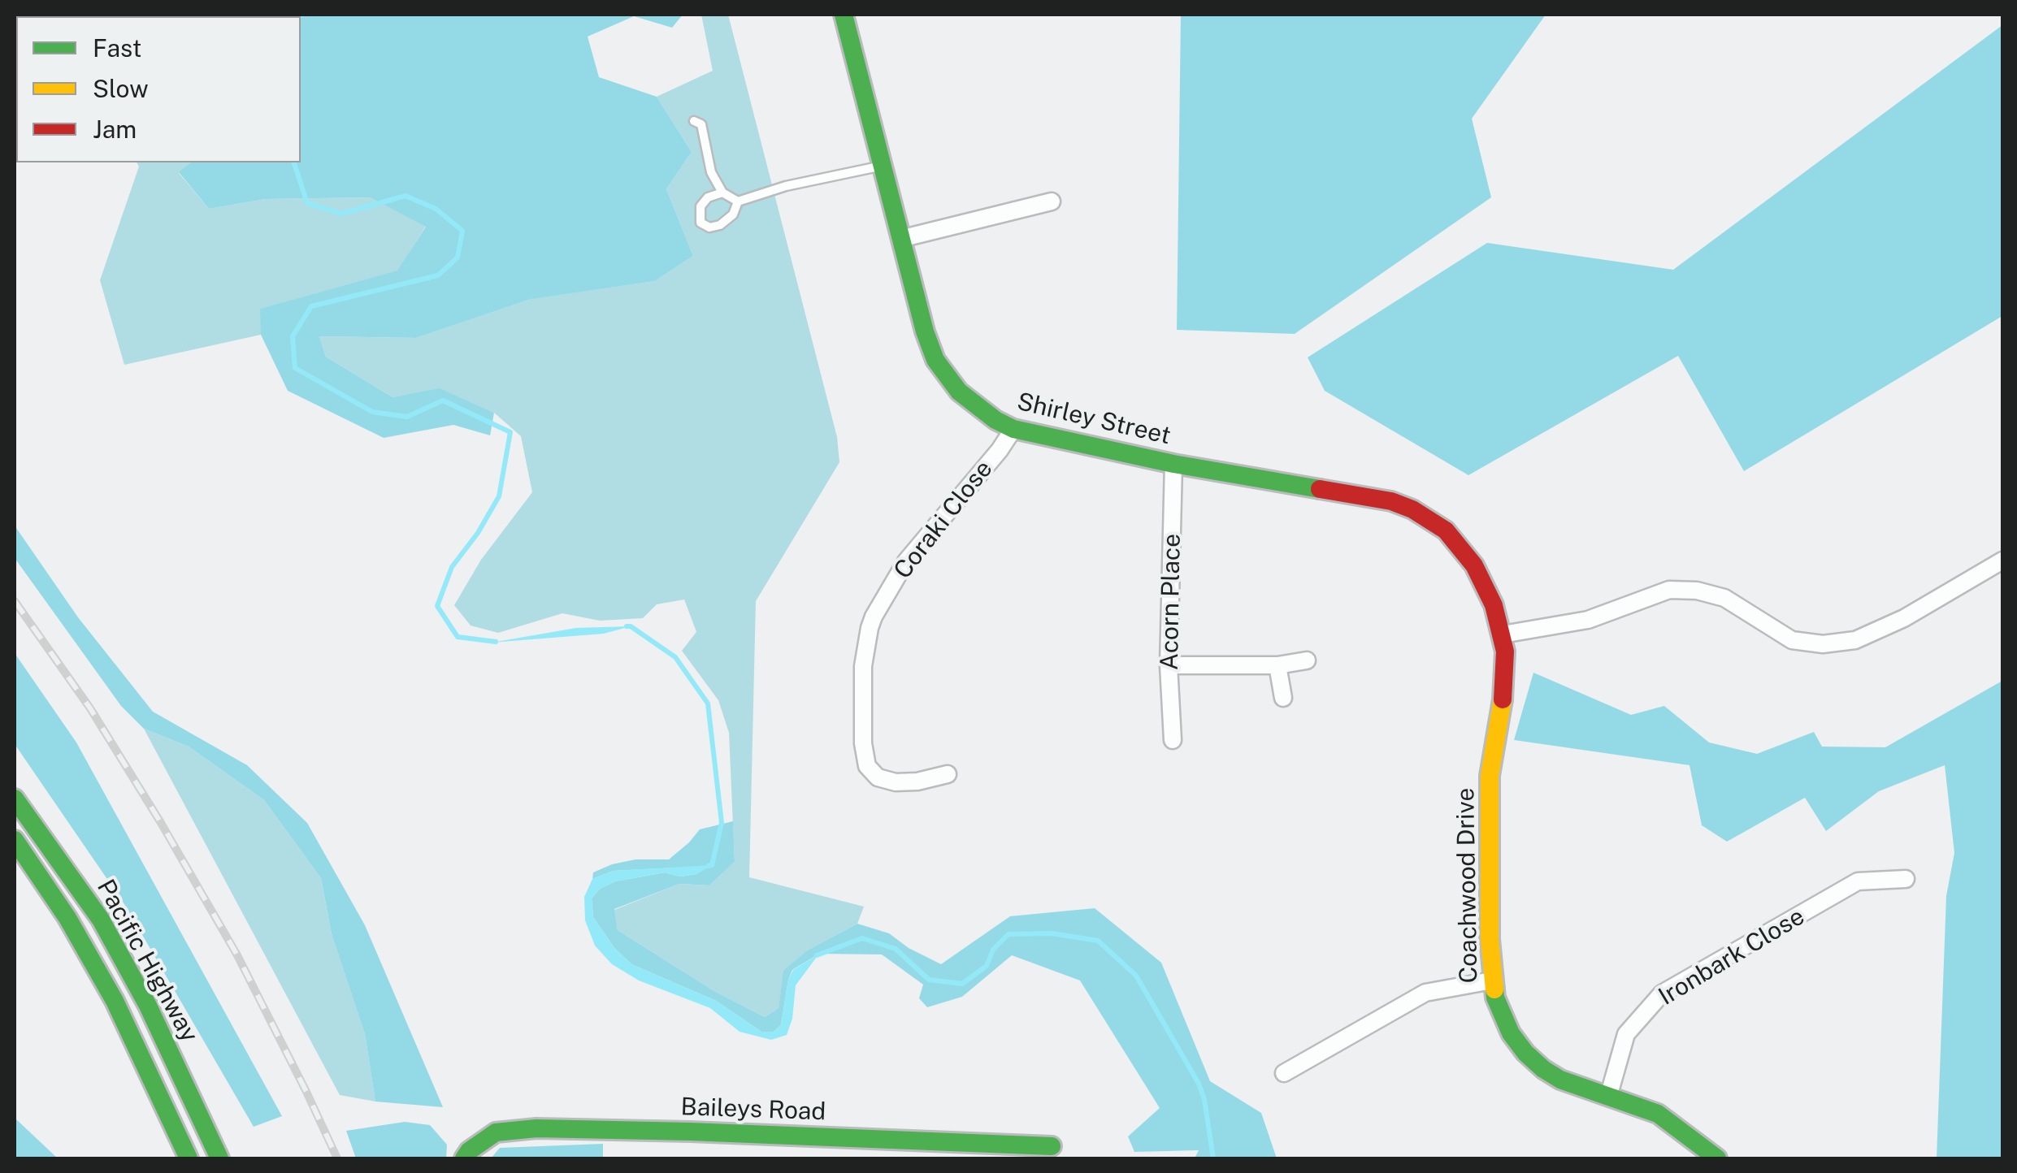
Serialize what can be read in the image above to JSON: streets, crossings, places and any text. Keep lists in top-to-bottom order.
{
  "streets": {
    "street": [
      "Shirley Street",
      "Coraki Close",
      "Acorn Place",
      "Coachwood Drive",
      "Ironbark Close",
      "Pacific Highway",
      "Baileys Road"
    ]
  },
  "crossings": [
    ["Shirley Street", "Coraki Close"],
    ["Shirley Street", "Acorn Place"],
    ["Shirley Street", "Coachwood Drive"],
    ["Coachwood Drive", "Ironbark Close"]
  ],
  "legend": ["Fast", "Slow", "Jam"]
}
